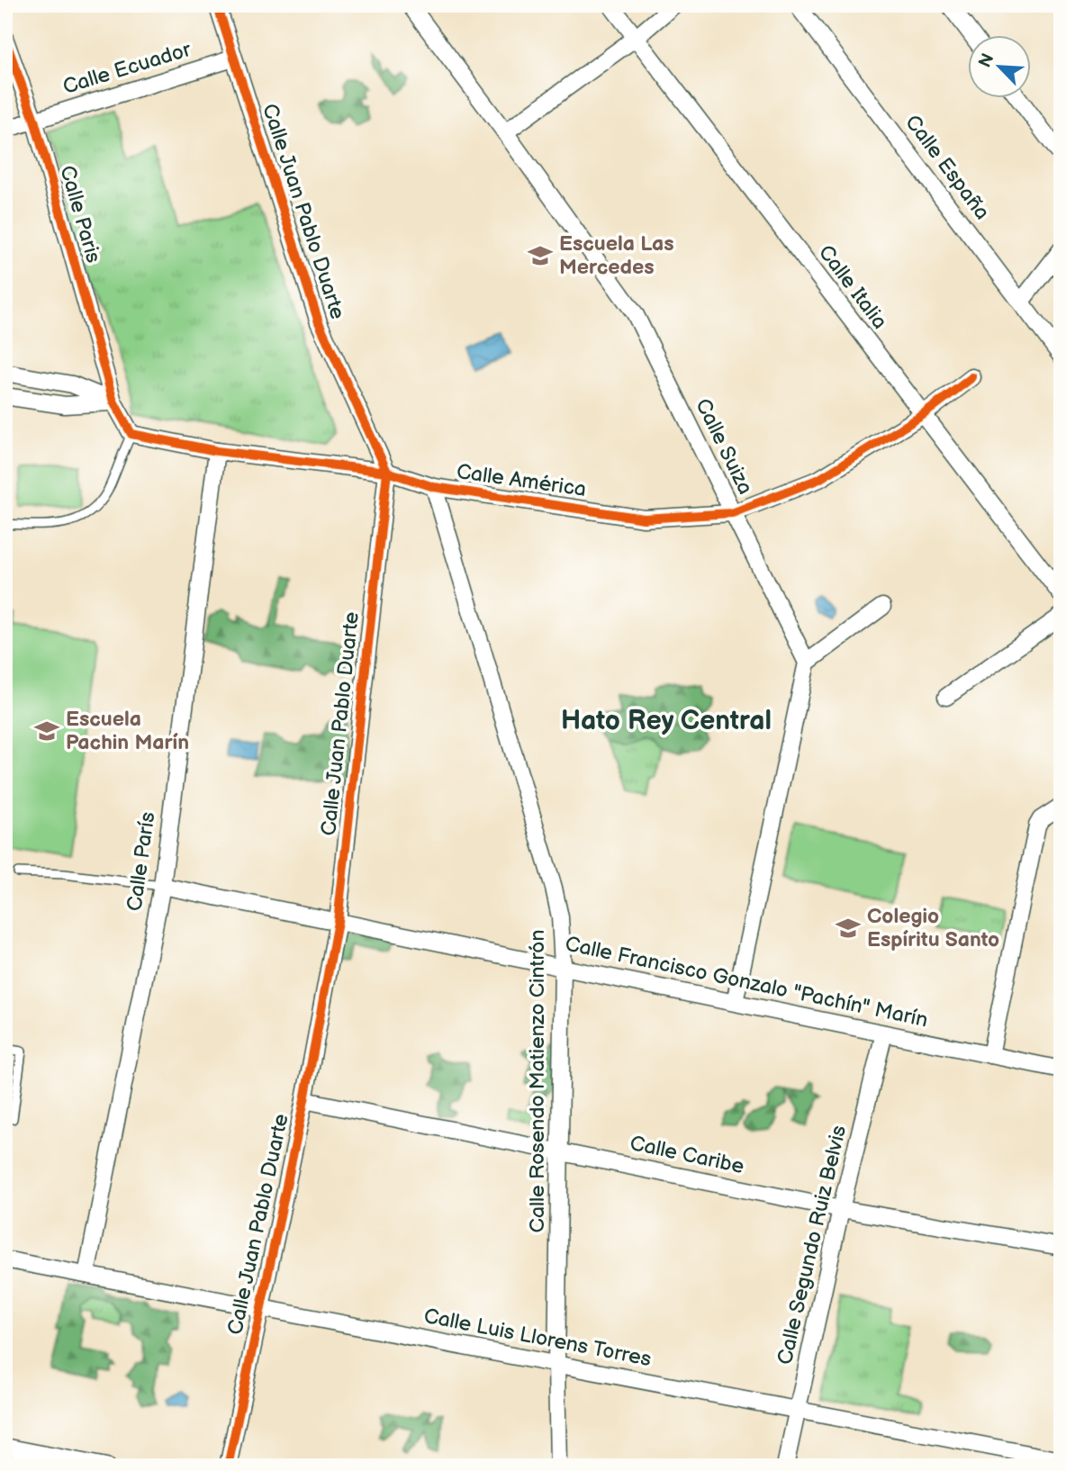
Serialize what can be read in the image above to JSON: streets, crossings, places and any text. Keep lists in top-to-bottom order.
{
  "streets": {
    "street": [
      "Calle Ecuador",
      "Calle España",
      "Calle Juan Pablo Duarte",
      "Calle Paris",
      "Calle Italia",
      "Calle Suiza",
      "Calle América",
      "Calle París",
      "Calle Francisco Gonzalo \"Pachín\" Marín",
      "Calle Rosendo Matienzo Cintrón",
      "Calle Caribe",
      "Calle Segundo Ruiz Belvis",
      "Calle Luis Llorens Torres"
    ]
  },
  "crossings": [
    ["Calle Ecuador", "Calle Juan Pablo Duarte"],
    ["Calle Ecuador", "Calle Paris"],
    ["Calle Juan Pablo Duarte", "Calle América"],
    ["Calle Juan Pablo Duarte", "Calle Francisco Gonzalo \"Pachín\" Marín"],
    ["Calle Juan Pablo Duarte", "Calle Caribe"],
    ["Calle Juan Pablo Duarte", "Calle Luis Llorens Torres"],
    ["Calle Italia", "Calle América"],
    ["Calle Suiza", "Calle América"],
    ["Calle América", "Calle París"],
    ["Calle América", "Calle Rosendo Matienzo Cintrón"],
    ["Calle París", "Calle Francisco Gonzalo \"Pachín\" Marín"],
    ["Calle París", "Calle Luis Llorens Torres"],
    ["Calle Francisco Gonzalo \"Pachín\" Marín", "Calle Rosendo Matienzo Cintrón"],
    ["Calle Francisco Gonzalo \"Pachín\" Marín", "Calle Segundo Ruiz Belvis"],
    ["Calle Rosendo Matienzo Cintrón", "Calle Caribe"],
    ["Calle Rosendo Matienzo Cintrón", "Calle Luis Llorens Torres"],
    ["Calle Caribe", "Calle Segundo Ruiz Belvis"],
    ["Calle Segundo Ruiz Belvis", "Calle Luis Llorens Torres"]
  ],
  "districts": ["Hato Rey Central"],
  "places": {
    "school or university": ["Escuela Las Mercedes", "Escuela Pachin Marín", "Colegio Espíritu Santo"]
  },
  "north": "top left"
}
